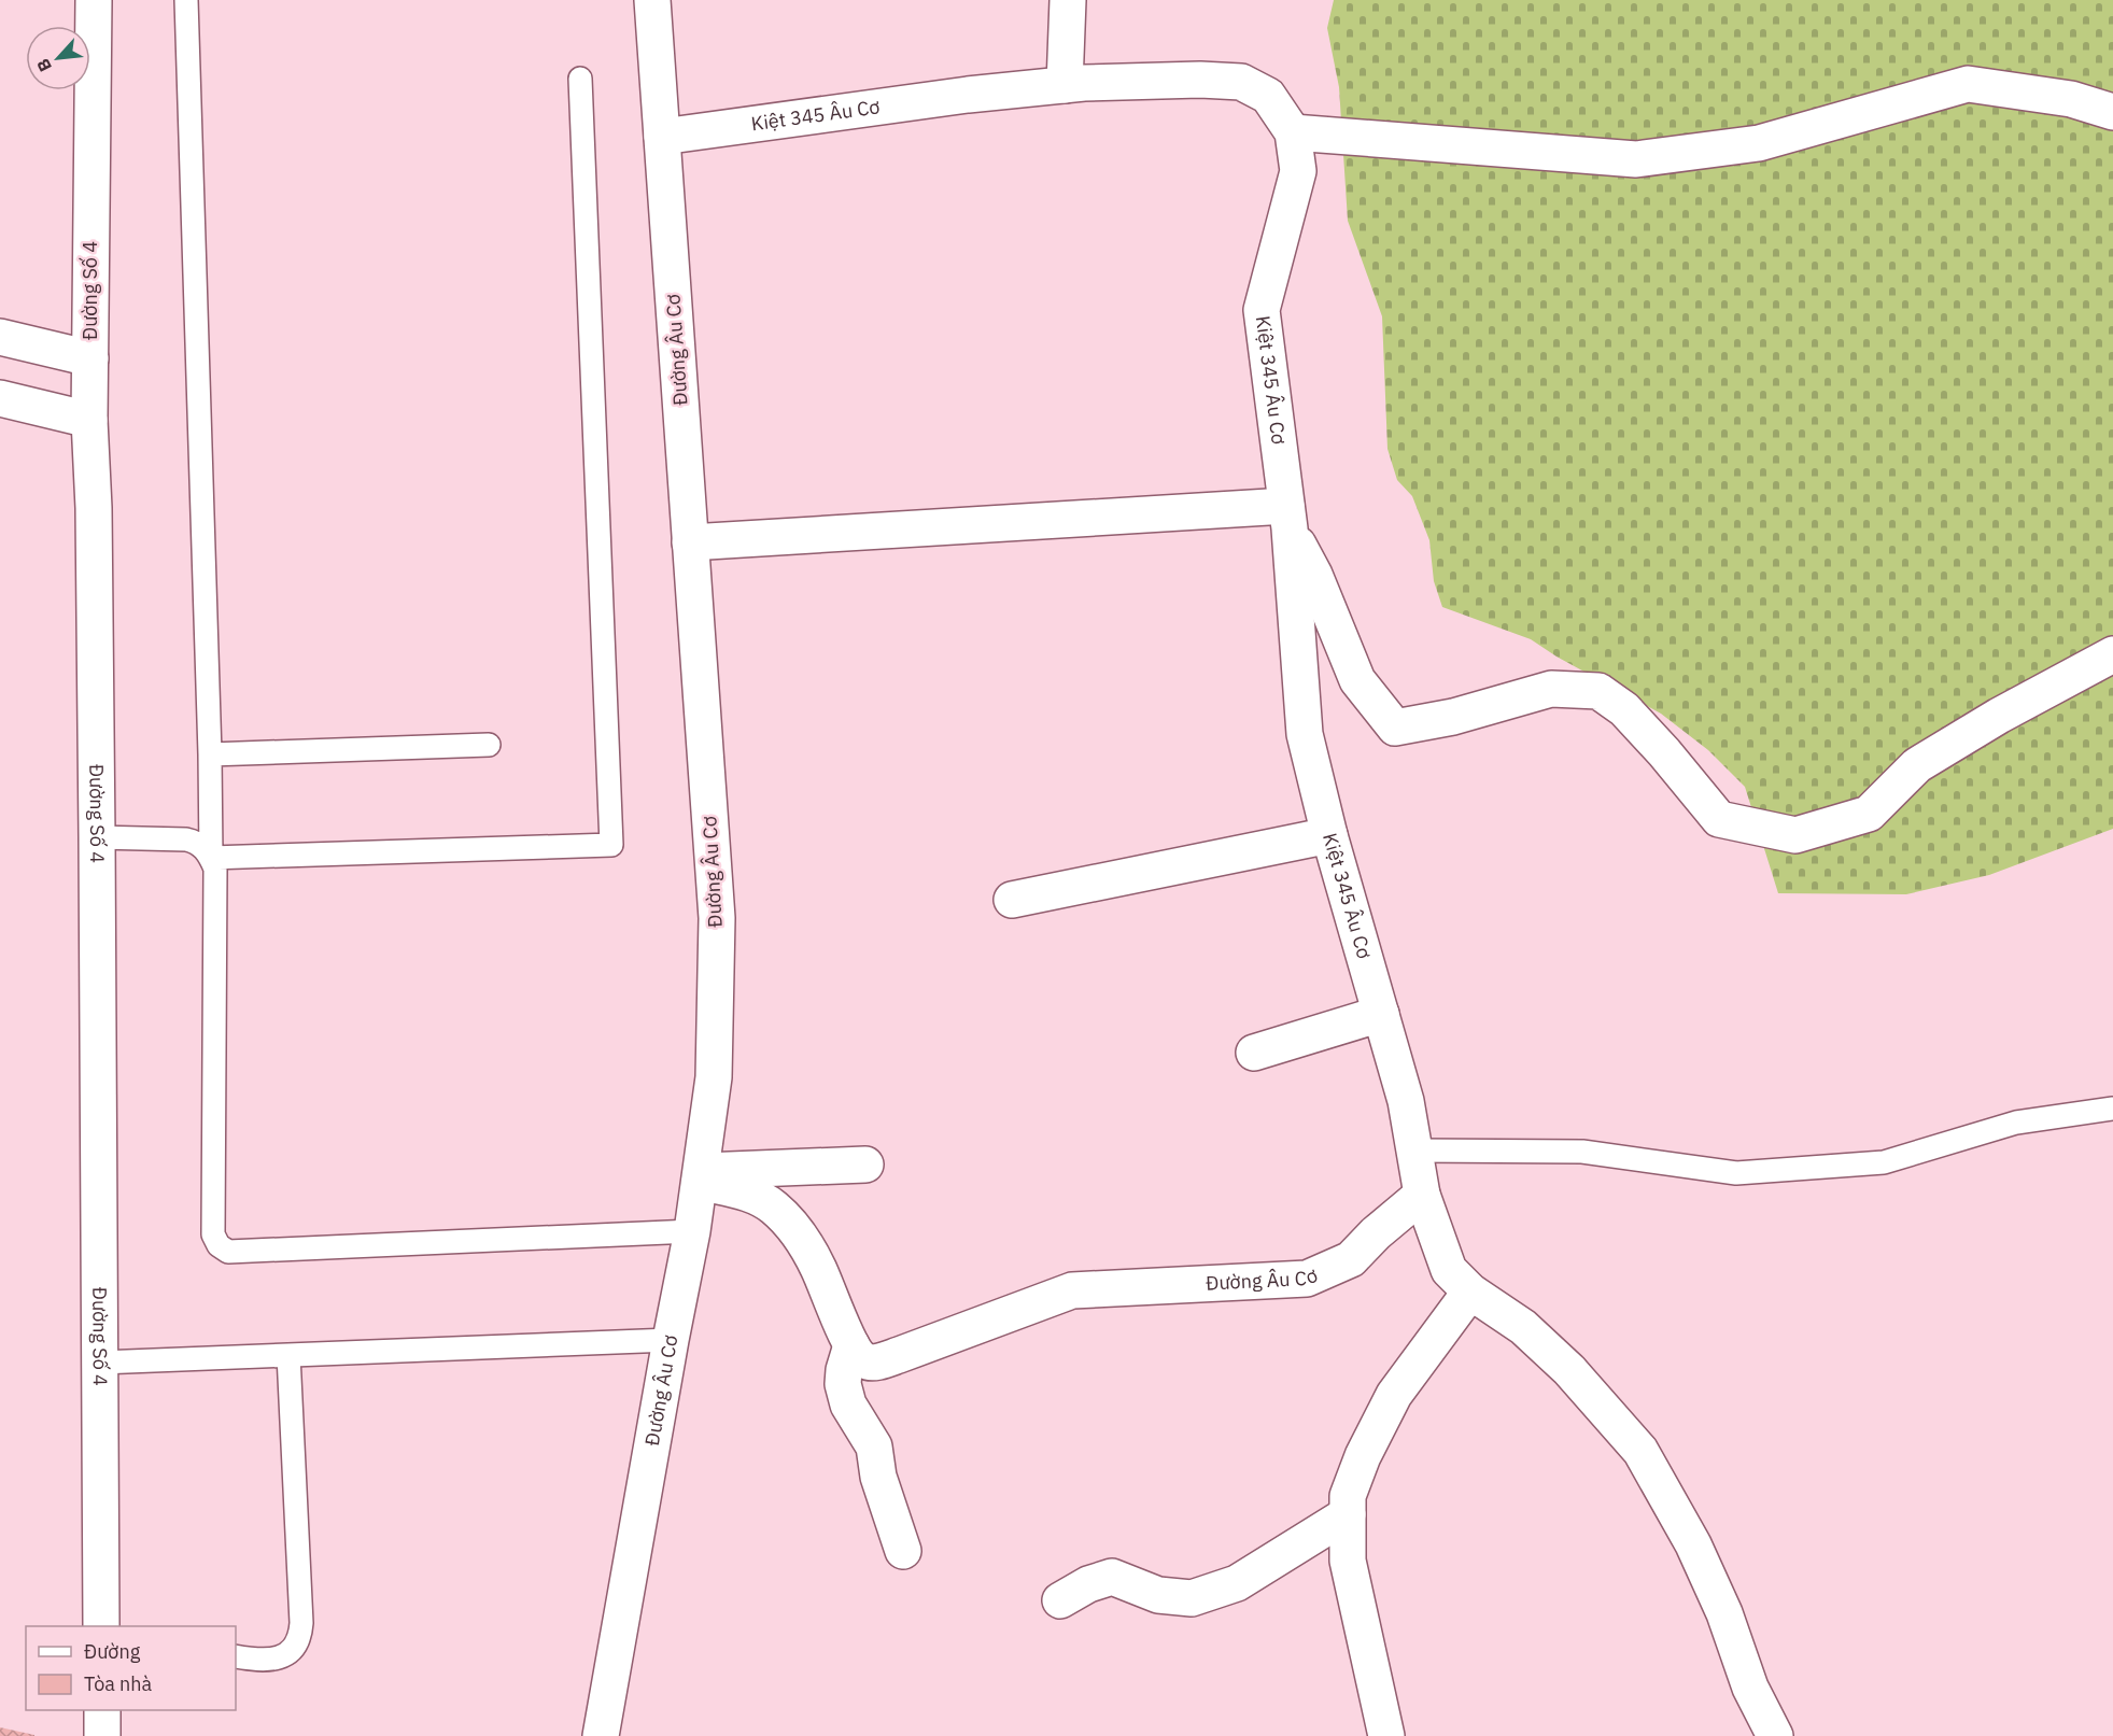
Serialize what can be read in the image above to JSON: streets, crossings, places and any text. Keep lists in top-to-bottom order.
{
  "streets": {
    "street": ["Kiệt 345 Âu Cơ", "Đường Số 4", "Đường Âu Cơ"]
  },
  "crossings": [
    ["Kiệt 345 Âu Cơ", "Đường Âu Cơ"]
  ],
  "legend": ["Đường", "Tòa nhà"],
  "north": "bottom left"
}
